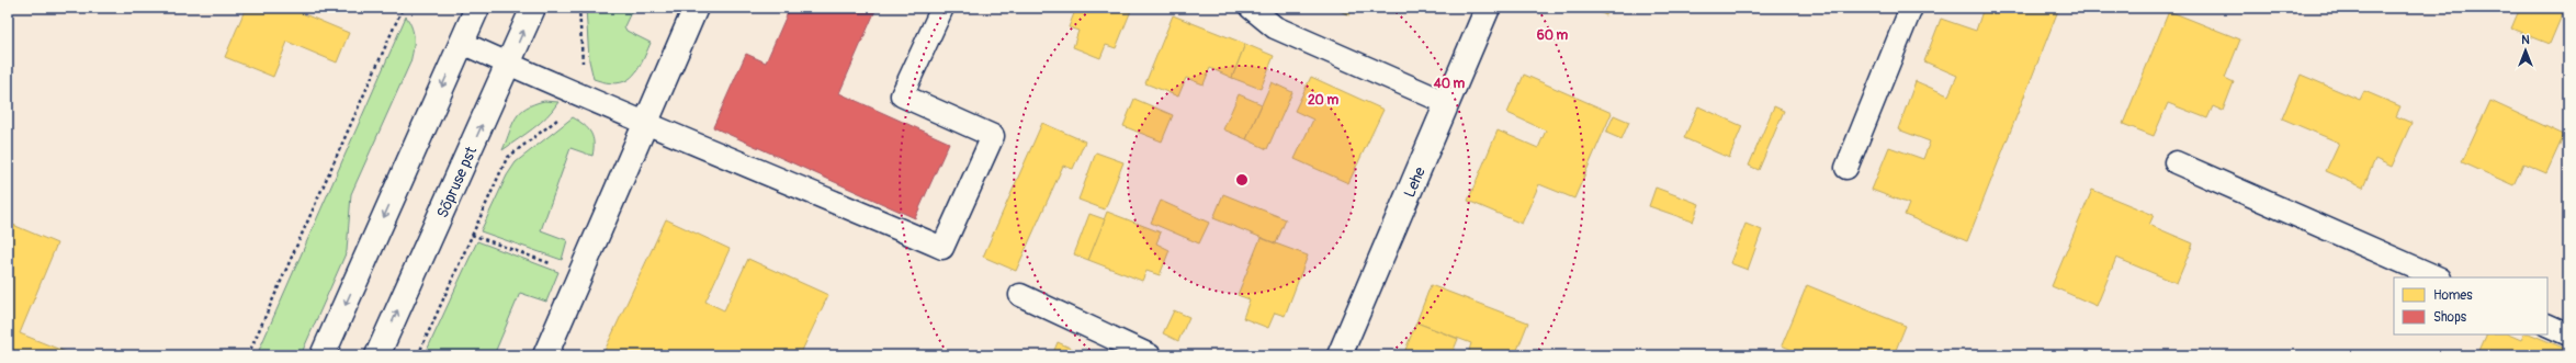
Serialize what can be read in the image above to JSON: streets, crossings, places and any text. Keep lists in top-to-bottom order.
{
  "streets": {
    "main road": ["Sõpruse pst", "Lehe"]
  },
  "legend": ["Homes", "Shops"],
  "north": "top",
  "rings": ["60 m", "40 m", "20 m"]
}
